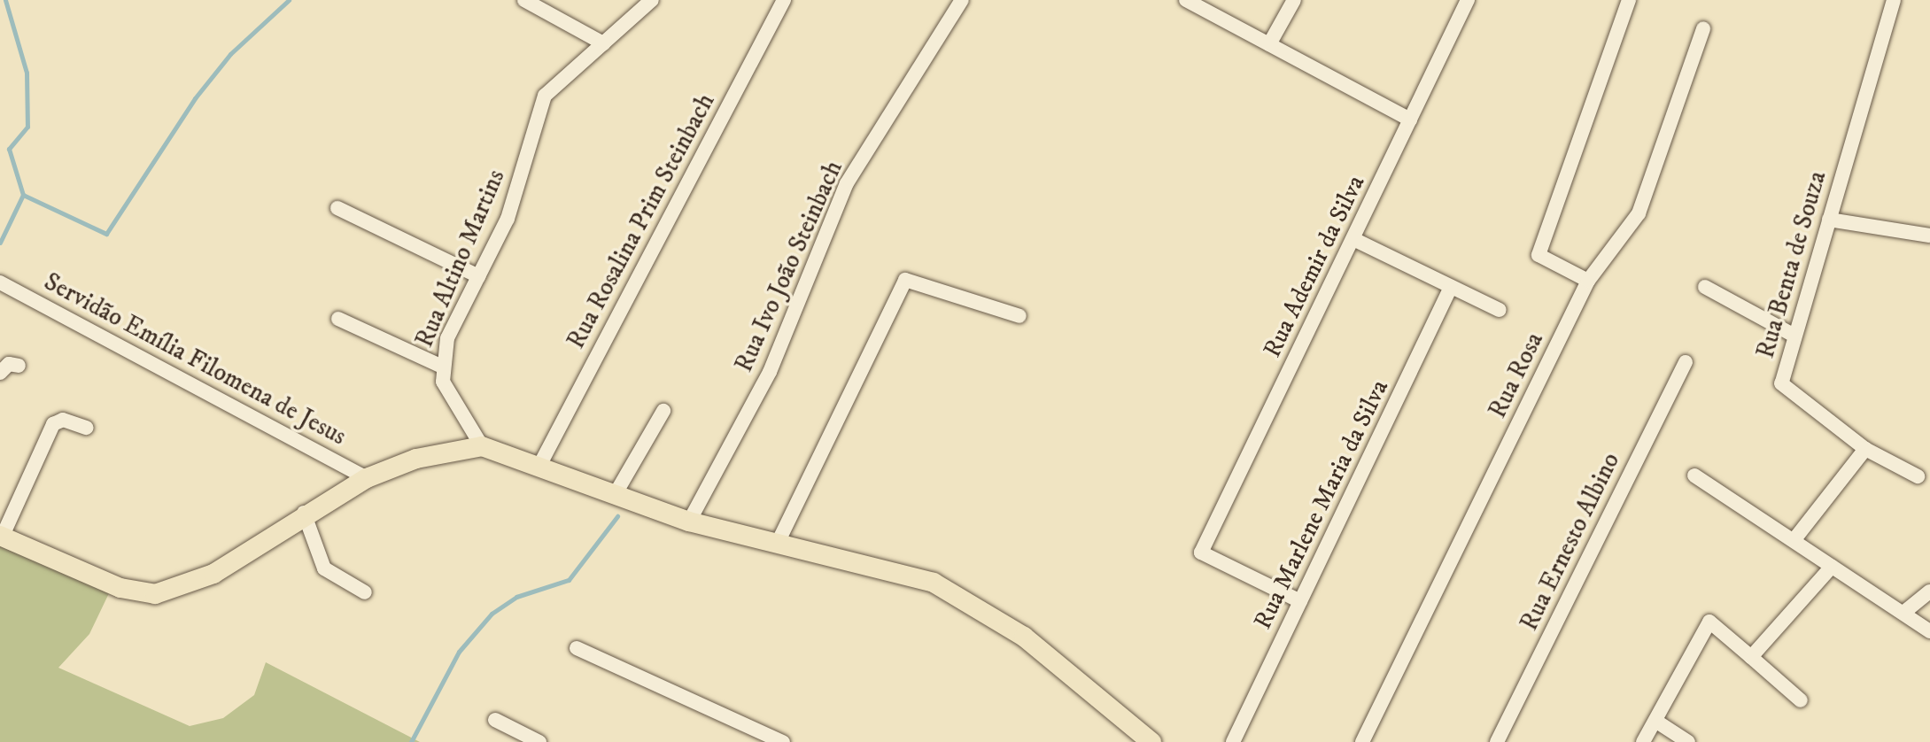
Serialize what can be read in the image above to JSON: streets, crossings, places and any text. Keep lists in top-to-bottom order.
{
  "streets": {
    "street": [
      "Rua Rosalina Prim Steinbach",
      "Rua Altino Martins",
      "Rua Benta de Souza",
      "Rua Ivo João Steinbach",
      "Rua Ademir da Silva",
      "Servidão Emília Filomena de Jesus",
      "Rua Rosa",
      "Rua Marlene Maria da Silva",
      "Rua Ernesto Albino"
    ]
  },
  "crossings": [
    ["Rua Ademir da Silva", "Rua Marlene Maria da Silva"]
  ]
}
